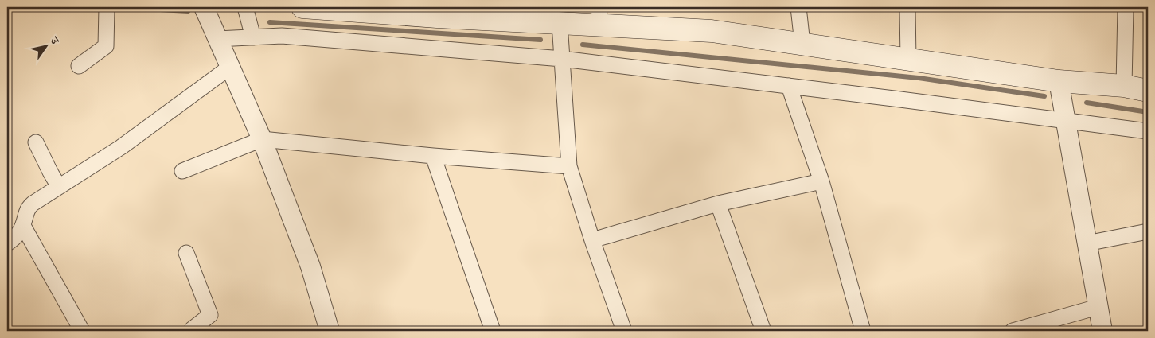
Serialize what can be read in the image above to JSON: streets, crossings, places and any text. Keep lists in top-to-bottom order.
{
  "north": "top right"
}
